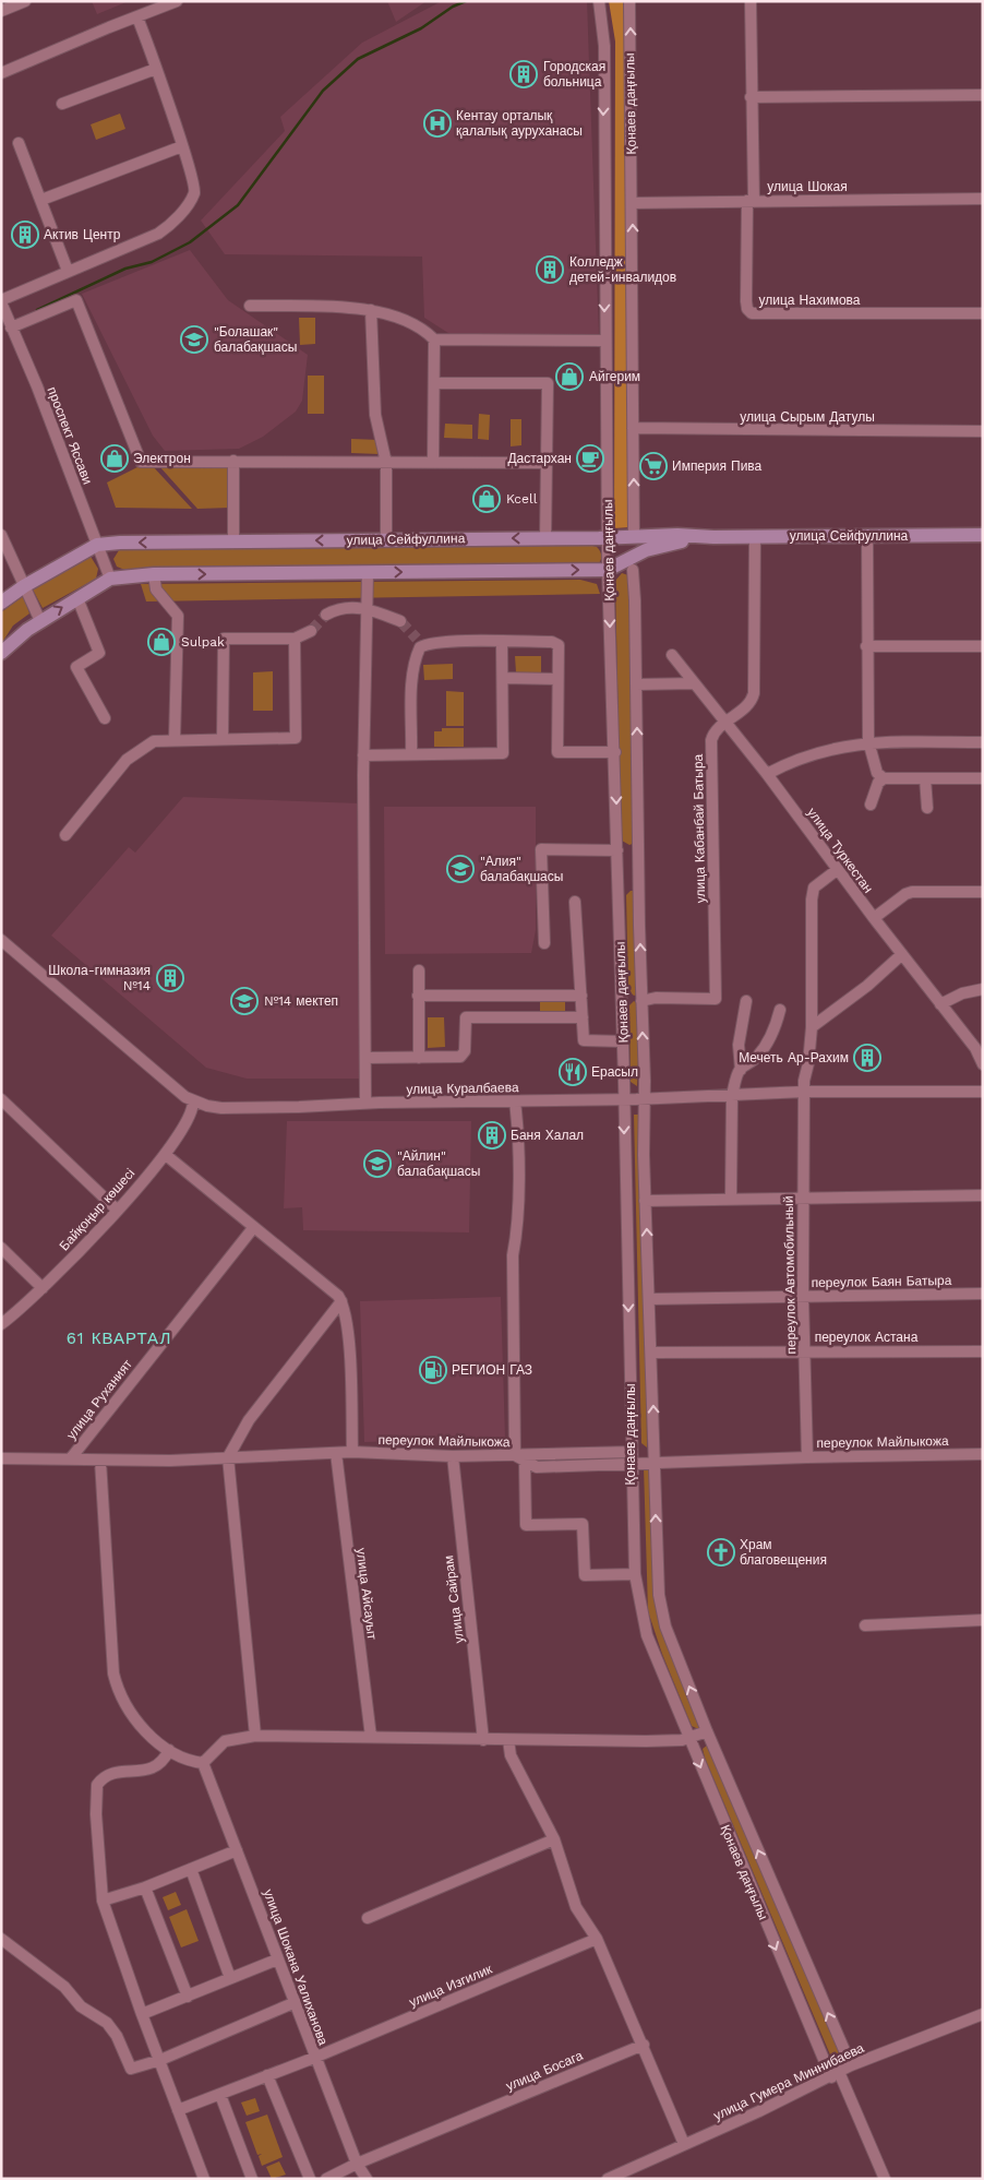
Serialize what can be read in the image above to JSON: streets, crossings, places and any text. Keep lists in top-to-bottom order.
{
  "streets": {
    "main road": ["Қонаев даңғылы", "улица Сейфуллина"],
    "street": [
      "улица Шокая",
      "улица Нахимова",
      "улица Сырым Датулы",
      "проспект Яссави",
      "улица Кабанбай Батыра",
      "улица Туркестан",
      "улица Куралбаева",
      "Байқоңыр көшесі",
      "переулок Автомобильный",
      "переулок Баян Батыра",
      "переулок Астана",
      "улица Руханият",
      "переулок Майлыкожа",
      "улица Айсауыт",
      "улица Сайрам",
      "улица Шокана Уалиханова",
      "улица Изгилик",
      "улица Босага",
      "улица Гумера Миннибаева"
    ]
  },
  "crossings": [
    ["Қонаев даңғылы", "улица Шокая"],
    ["Қонаев даңғылы", "улица Сырым Датулы"],
    ["Қонаев даңғылы", "улица Сейфуллина"],
    ["Қонаев даңғылы", "улица Кабанбай Батыра"],
    ["Қонаев даңғылы", "улица Куралбаева"],
    ["Қонаев даңғылы", "переулок Баян Батыра"],
    ["Қонаев даңғылы", "переулок Астана"],
    ["Қонаев даңғылы", "переулок Майлыкожа"],
    ["Қонаев даңғылы", "улица Гумера Миннибаева"],
    ["улица Шокая", "улица Нахимова"],
    ["проспект Яссави", "улица Сейфуллина"],
    ["улица Сейфуллина", "улица Кабанбай Батыра"],
    ["улица Кабанбай Батыра", "улица Туркестан"],
    ["улица Туркестан", "переулок Автомобильный"],
    ["улица Куралбаева", "Байқоңыр көшесі"],
    ["улица Куралбаева", "переулок Автомобильный"],
    ["переулок Автомобильный", "переулок Баян Батыра"],
    ["переулок Автомобильный", "переулок Астана"],
    ["переулок Автомобильный", "переулок Майлыкожа"],
    ["улица Руханият", "переулок Майлыкожа"],
    ["переулок Майлыкожа", "улица Айсауыт"],
    ["переулок Майлыкожа", "улица Сайрам"],
    ["улица Шокана Уалиханова", "улица Изгилик"],
    ["улица Шокана Уалиханова", "улица Босага"]
  ],
  "districts": ["61 КВАРТАЛ"],
  "places": {
    "building": [
      "Городская больница",
      "Актив Центр",
      "Колледж детей-инвалидов",
      "Школа-гимназия №14",
      "Мечеть Ар-Рахим",
      "Баня Халал"
    ],
    "hospital": ["Кентау орталық қалалық ауруханасы"],
    "school or university": [
      "\"Болашак\" балабақшасы",
      "\"Алия\" балабақшасы",
      "№14 мектеп",
      "\"Айлин\" балабақшасы"
    ],
    "shop": [
      "Айгерим",
      "Электрон",
      "Kcell",
      "Sulpak"
    ],
    "cafe": ["Дастархан"],
    "supermarket": ["Империя Пива"],
    "restaurant": ["Ерасыл"],
    "fuel station": ["РЕГИОН ГАЗ"],
    "church": ["Храм благовещения"]
  }
}
